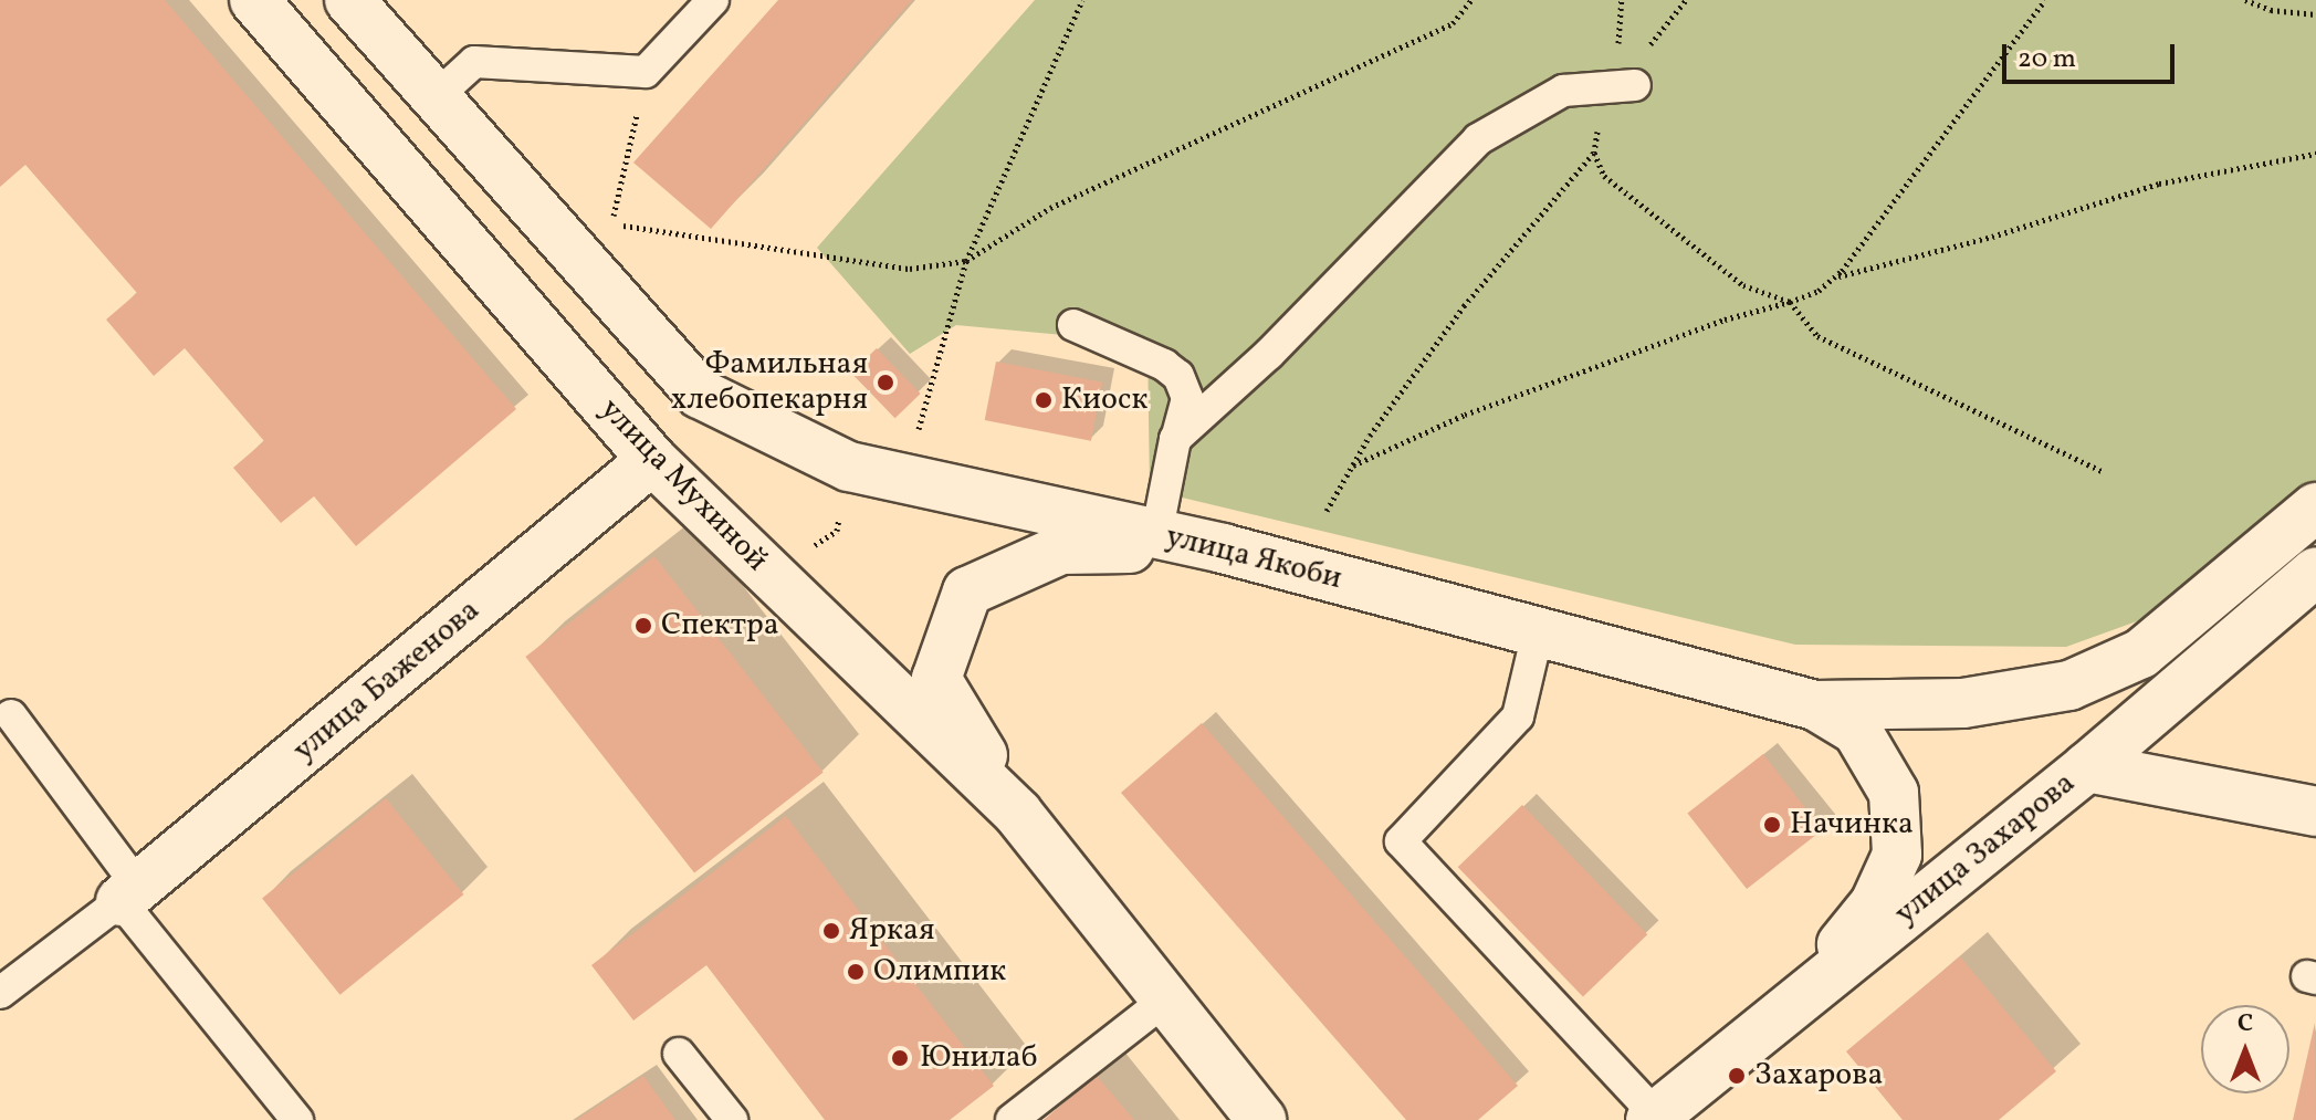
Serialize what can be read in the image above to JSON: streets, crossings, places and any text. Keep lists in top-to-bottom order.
{
  "streets": {
    "main road": [
      "улица Мухиной",
      "улица Якоби",
      "улица Баженова",
      "улица Захарова"
    ]
  },
  "crossings": [
    ["улица Мухиной", "улица Баженова"]
  ],
  "places": [
    "Фамильная хлебопекарня",
    "Киоск",
    "Спектра",
    "Начинка",
    "Яркая",
    "Олимпик",
    "Юнилаб",
    "Захарова"
  ],
  "scale_bar": "20 m",
  "north": "top"
}
